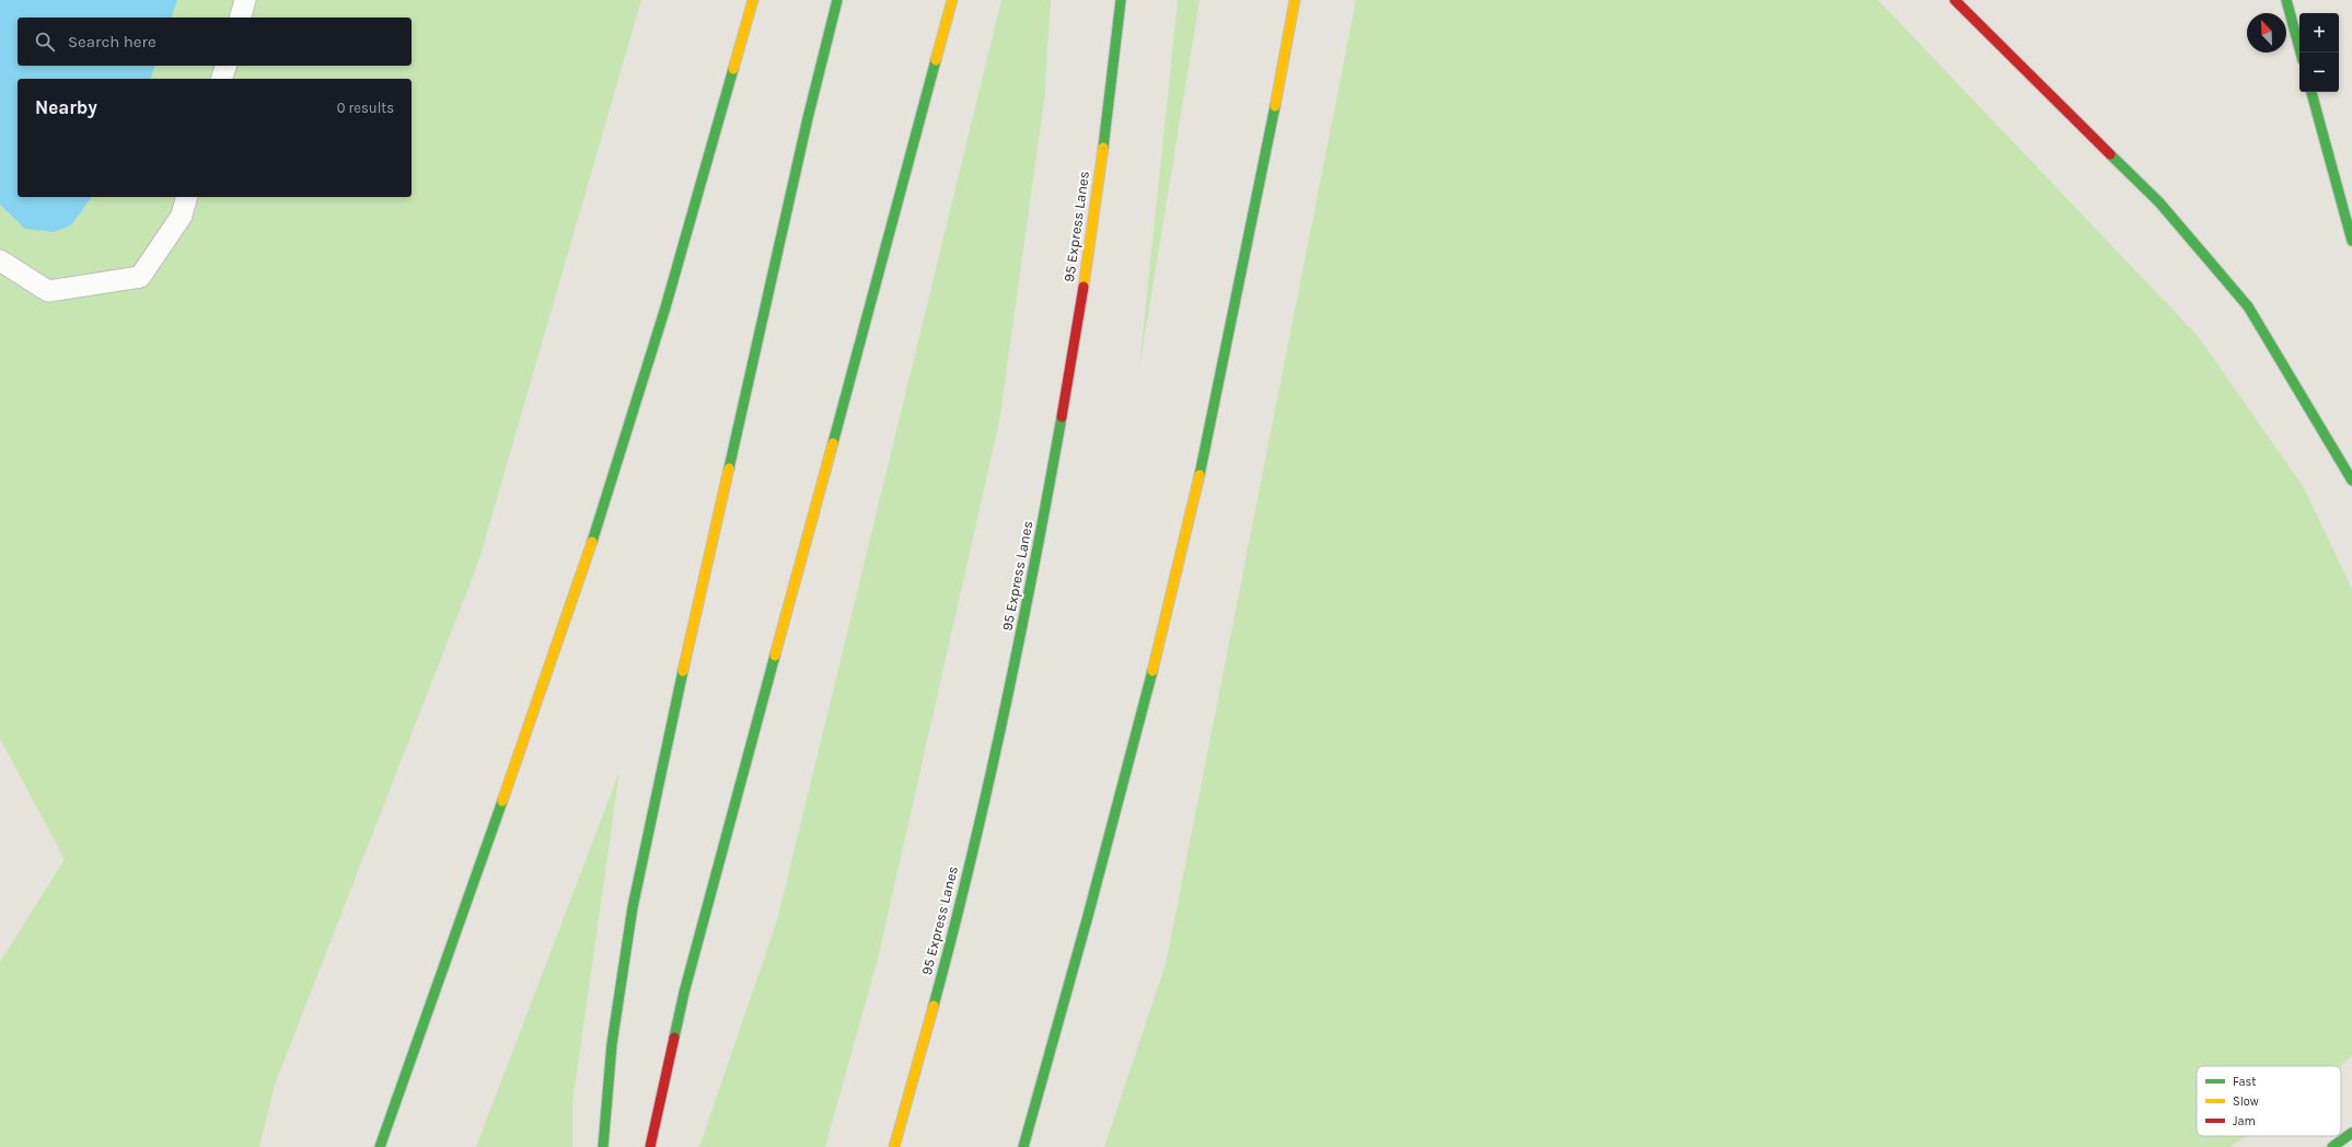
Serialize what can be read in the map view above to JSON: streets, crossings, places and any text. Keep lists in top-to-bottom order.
{
  "streets": {
    "main road": ["95 Express Lanes"]
  },
  "legend": ["Fast", "Slow", "Jam"],
  "north": "top left",
  "page": {
    "map_buttons": ["+", "−"],
    "search": "Search here",
    "heading": ["Nearby", "0 results"]
  }
}
